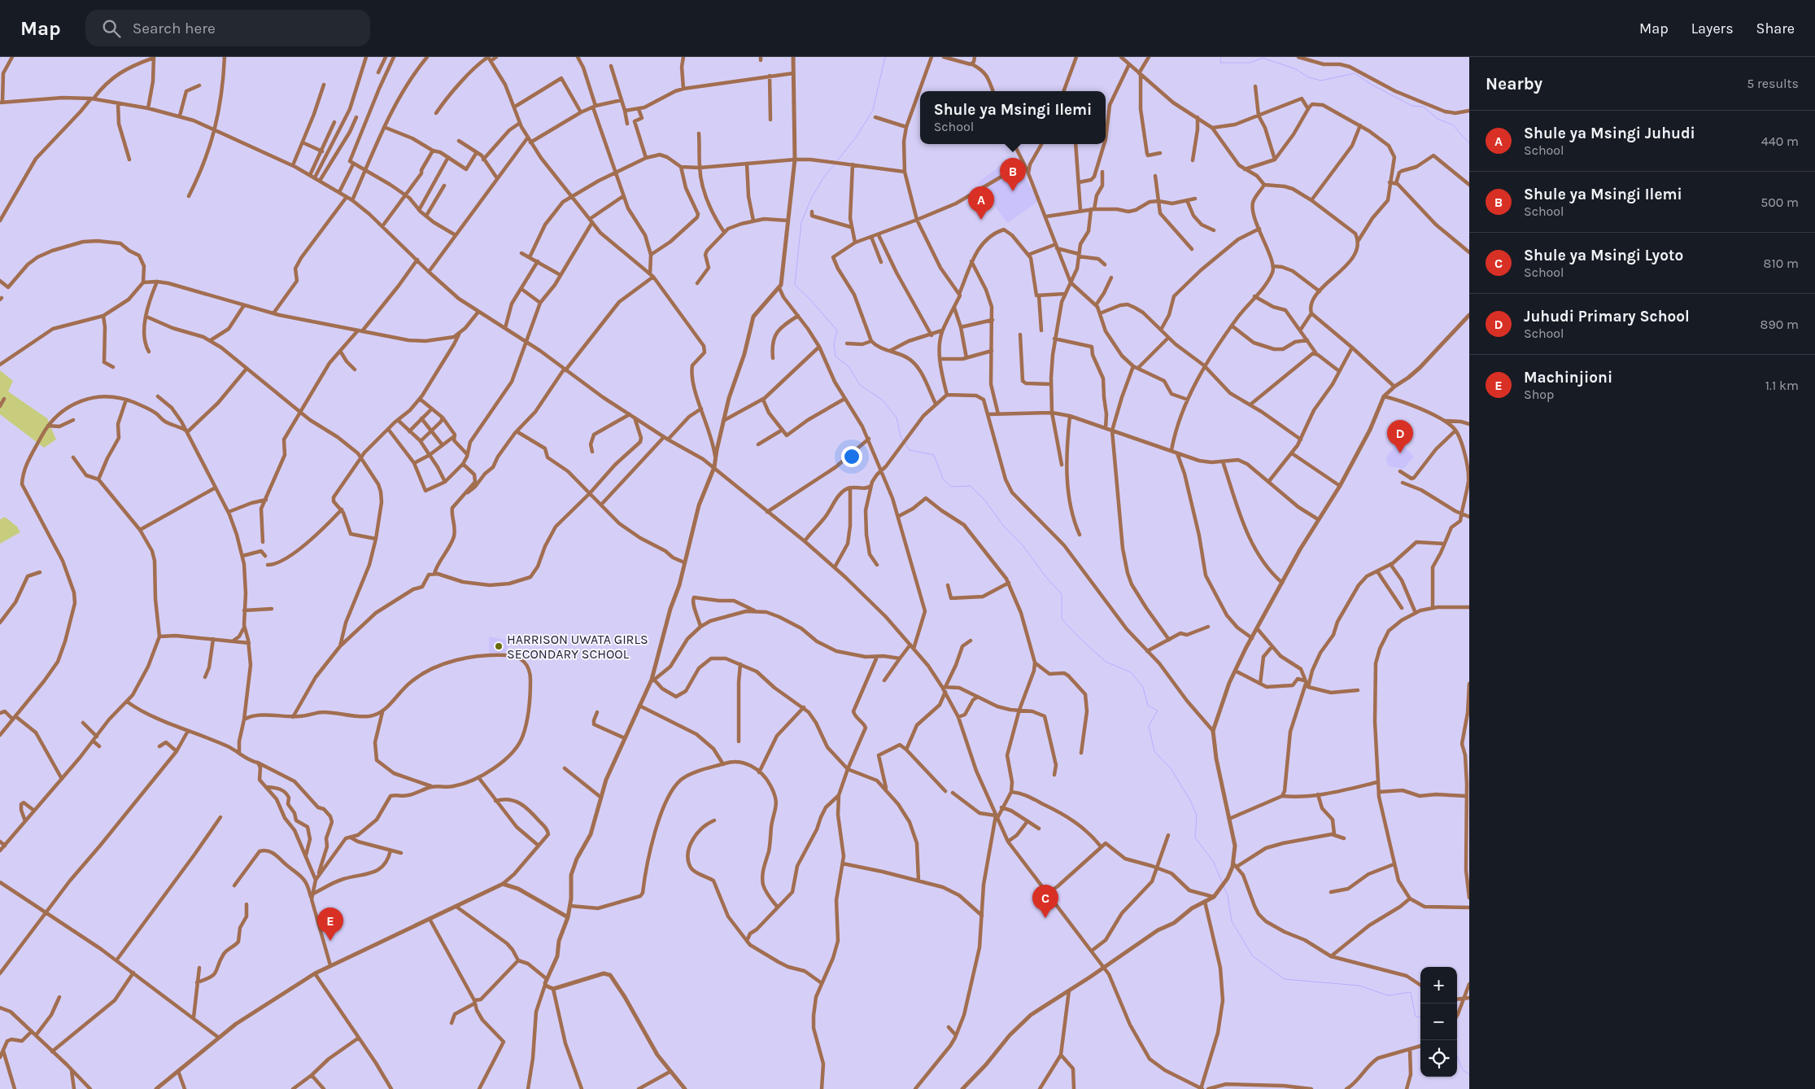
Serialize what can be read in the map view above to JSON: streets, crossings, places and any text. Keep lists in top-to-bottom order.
{
  "places": ["HARRISON UWATA GIRLS SECONDARY SCHOOL"],
  "page": {
    "header": "Map",
    "search": "Search here",
    "nav": ["Map", "Layers", "Share"],
    "heading": ["Nearby", "5 results"],
    "popup": ["Shule ya Msingi Ilemi", "School"],
    "list": [
      {
        "mark": "A",
        "name": "Shule ya Msingi Juhudi",
        "note": "School",
        "value": "440 m"
      },
      {
        "mark": "B",
        "name": "Shule ya Msingi Ilemi",
        "note": "School",
        "value": "500 m"
      },
      {
        "mark": "C",
        "name": "Shule ya Msingi Lyoto",
        "note": "School",
        "value": "810 m"
      },
      {
        "mark": "D",
        "name": "Juhudi Primary School",
        "note": "School",
        "value": "890 m"
      },
      {
        "mark": "E",
        "name": "Machinjioni",
        "note": "Shop",
        "value": "1.1 km"
      }
    ],
    "pins": [
      "B",
      "A",
      "D",
      "C",
      "E"
    ],
    "map_buttons": ["+", "−"]
  }
}
